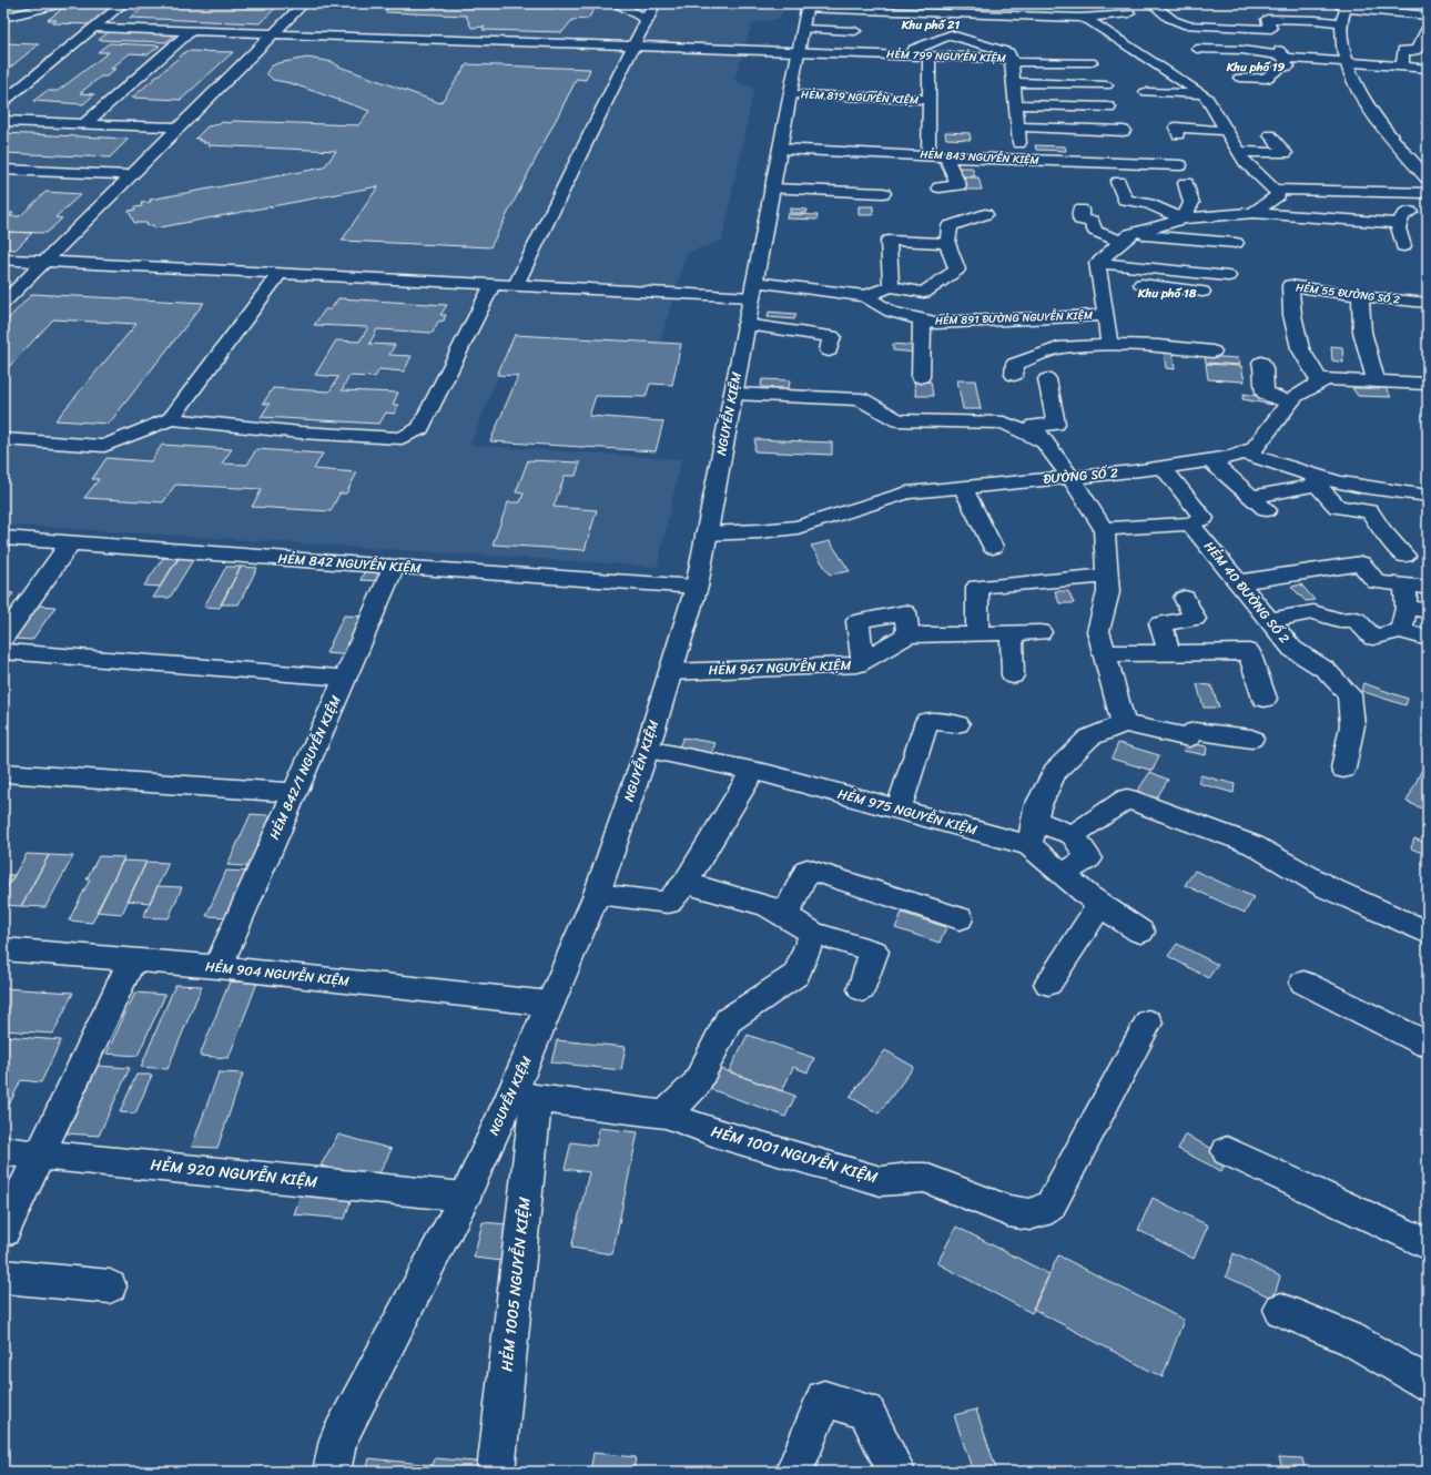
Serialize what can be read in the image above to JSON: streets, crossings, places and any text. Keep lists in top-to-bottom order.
{
  "streets": {
    "street": [
      "HẺM 799 NGUYỄN KIỆM",
      "HẺM 819 NGUYỄN KIỆM",
      "HẺM 843 NGUYỄN KIỆM",
      "HẺM 55 ĐƯỜNG SỐ 2",
      "HẺM 891 ĐƯỜNG NGUYỄN KIỆM",
      "NGUYỄN KIỆM",
      "ĐƯỜNG SỐ 2",
      "HẺM 842 NGUYỄN KIỆM",
      "HẺM 40 ĐƯỜNG SỐ 2",
      "HẺM 967 NGUYỄN KIỆM",
      "HẺM 842/1 NGUYỄN KIỆM",
      "HẺM 975 NGUYỄN KIỆM",
      "HẺM 904 NGUYỄN KIỆM",
      "HẺM 1001 NGUYỄN KIỆM",
      "HẺM 920 NGUYỄN KIỆM",
      "HẺM 1005 NGUYỄN KIỆM"
    ]
  },
  "crossings": [
    ["HẺM 799 NGUYỄN KIỆM", "HẺM 819 NGUYỄN KIỆM"],
    ["HẺM 799 NGUYỄN KIỆM", "NGUYỄN KIỆM"],
    ["HẺM 819 NGUYỄN KIỆM", "HẺM 843 NGUYỄN KIỆM"],
    ["HẺM 819 NGUYỄN KIỆM", "NGUYỄN KIỆM"],
    ["HẺM 843 NGUYỄN KIỆM", "NGUYỄN KIỆM"],
    ["HẺM 55 ĐƯỜNG SỐ 2", "ĐƯỜNG SỐ 2"],
    ["HẺM 891 ĐƯỜNG NGUYỄN KIỆM", "NGUYỄN KIỆM"],
    ["NGUYỄN KIỆM", "ĐƯỜNG SỐ 2"],
    ["NGUYỄN KIỆM", "HẺM 842 NGUYỄN KIỆM"],
    ["NGUYỄN KIỆM", "HẺM 967 NGUYỄN KIỆM"],
    ["NGUYỄN KIỆM", "HẺM 975 NGUYỄN KIỆM"],
    ["NGUYỄN KIỆM", "HẺM 904 NGUYỄN KIỆM"],
    ["NGUYỄN KIỆM", "HẺM 1001 NGUYỄN KIỆM"],
    ["NGUYỄN KIỆM", "HẺM 920 NGUYỄN KIỆM"],
    ["NGUYỄN KIỆM", "HẺM 1005 NGUYỄN KIỆM"],
    ["HẺM 842 NGUYỄN KIỆM", "HẺM 842/1 NGUYỄN KIỆM"],
    ["HẺM 842/1 NGUYỄN KIỆM", "HẺM 904 NGUYỄN KIỆM"],
    ["HẺM 1001 NGUYỄN KIỆM", "HẺM 1005 NGUYỄN KIỆM"]
  ],
  "districts": ["Khu phố 21", "Khu phố 19", "Khu phố 18"]
}
